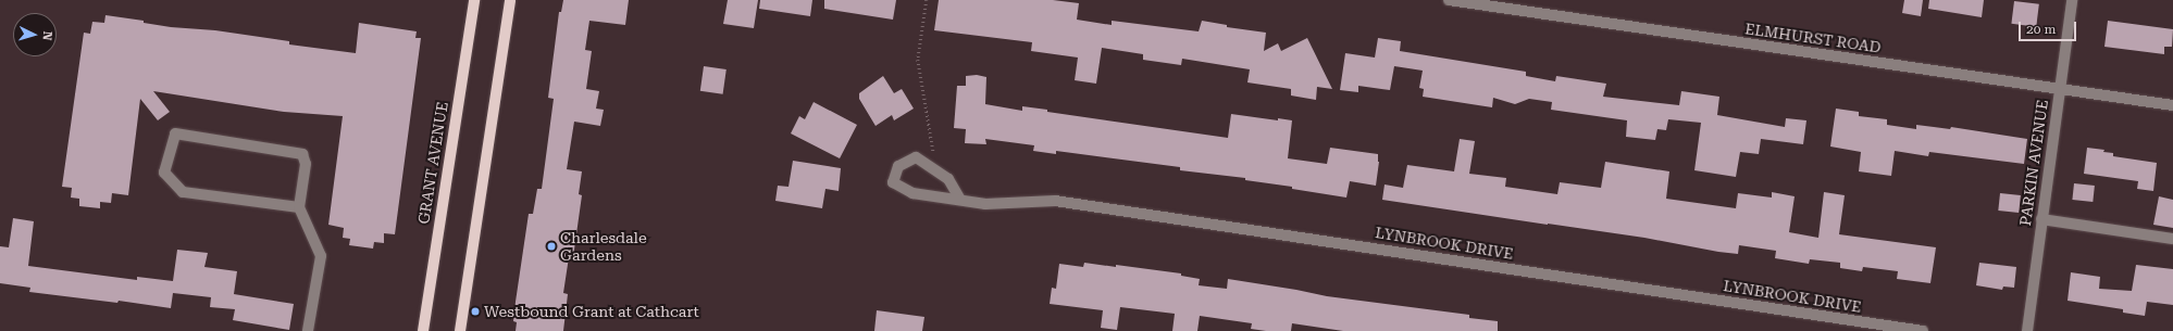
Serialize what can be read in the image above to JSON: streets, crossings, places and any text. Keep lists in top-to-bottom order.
{
  "streets": {
    "main road": ["GRANT AVENUE"],
    "street": ["ELMHURST ROAD", "PARKIN AVENUE", "LYNBROOK DRIVE"]
  },
  "crossings": [
    ["ELMHURST ROAD", "PARKIN AVENUE"]
  ],
  "places": ["Charlesdale Gardens", "Westbound Grant at Cathcart"],
  "scale_bar": "20 m",
  "north": "right"
}
